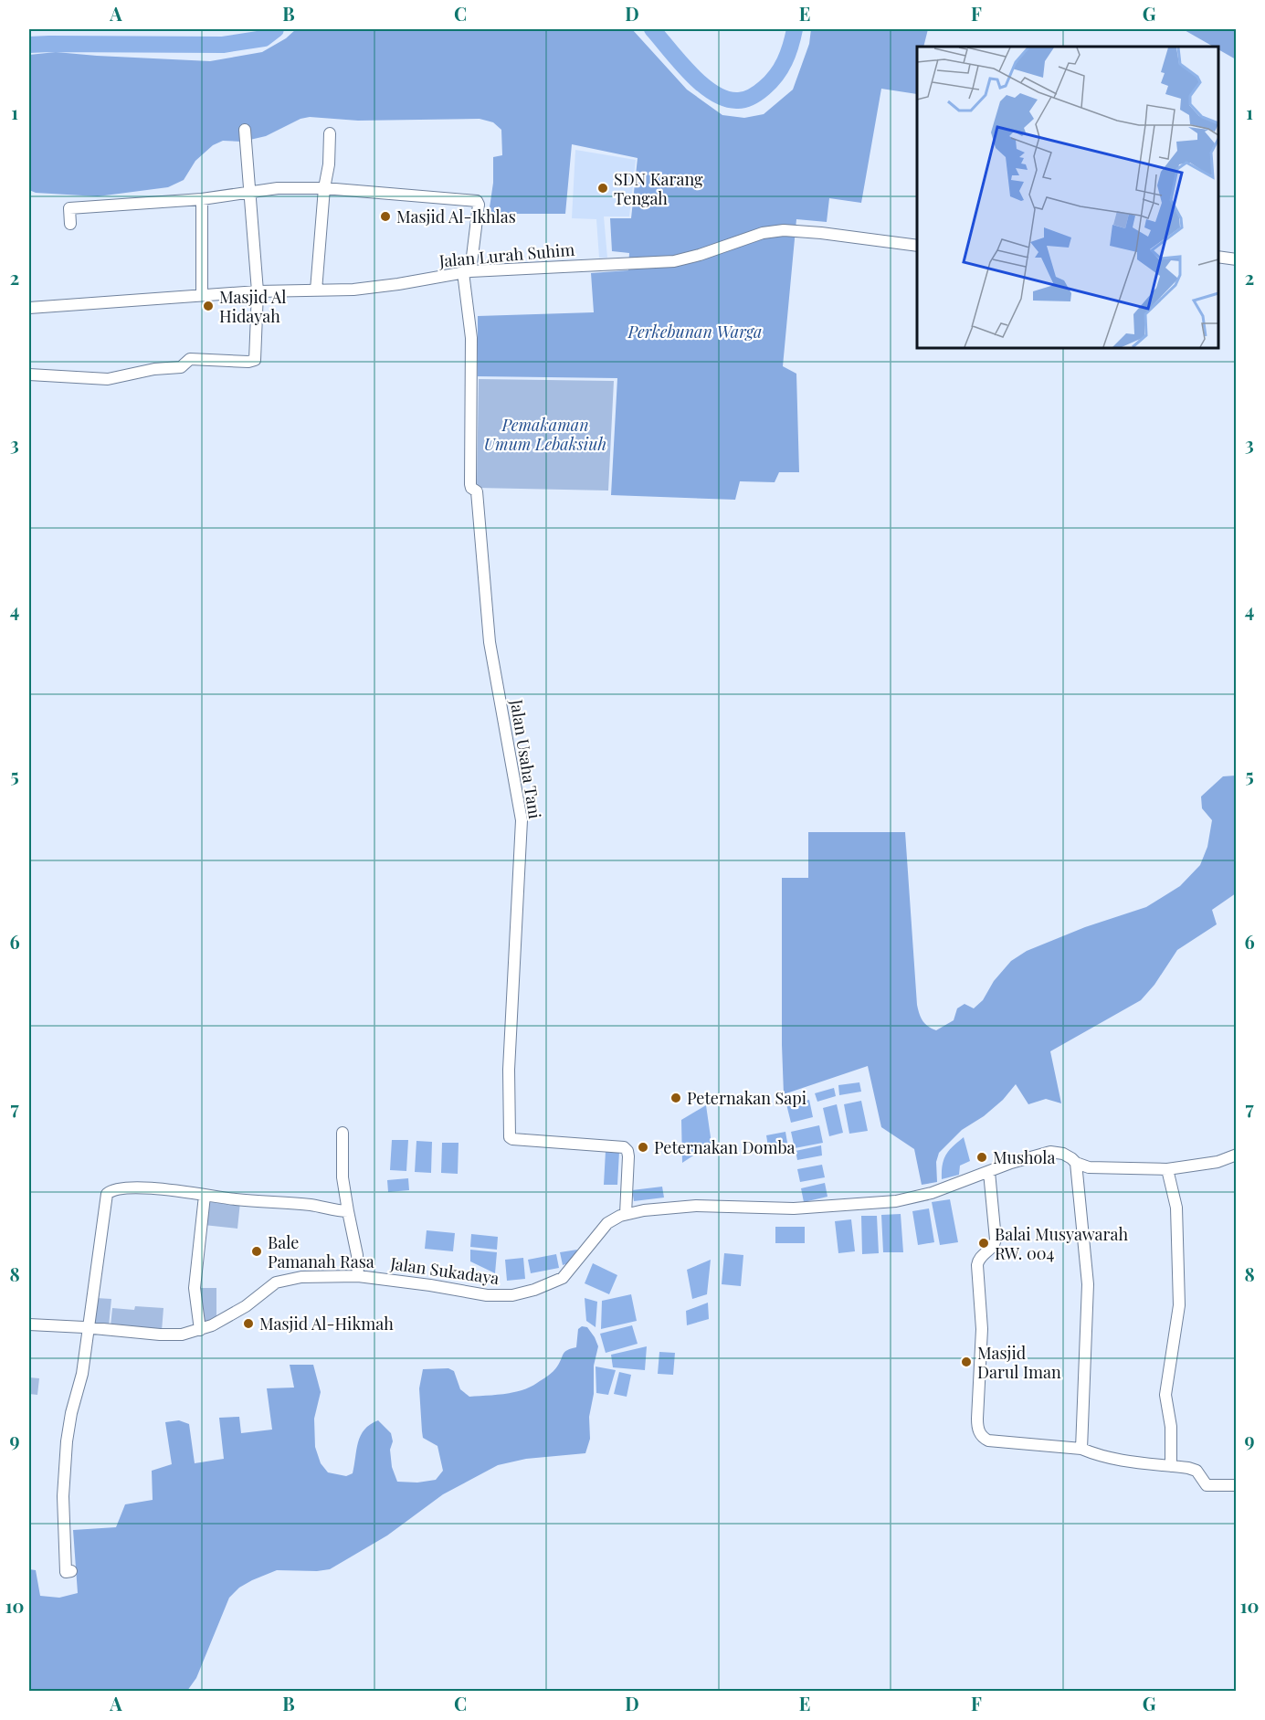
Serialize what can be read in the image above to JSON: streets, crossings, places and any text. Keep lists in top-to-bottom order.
{
  "streets": {
    "street": ["Jalan Lurah Suhim", "Jalan Usaha Tani", "Jalan Sukadaya"]
  },
  "crossings": [
    ["Jalan Lurah Suhim", "Jalan Usaha Tani"],
    ["Jalan Usaha Tani", "Jalan Sukadaya"]
  ],
  "parks": ["Perkebunan Warga", "Pemakaman Umum Lebaksiuh"],
  "places": [
    "SDN Karang Tengah",
    "Masjid Al-Ikhlas",
    "Masjid Al Hidayah",
    "Peternakan Sapi",
    "Peternakan Domba",
    "Mushola",
    "Balai Musyawarah RW. 004",
    "Bale Pamanah Rasa",
    "Masjid Al-Hikmah",
    "Masjid Darul Iman"
  ],
  "grid": {
    "columns": [
      "A",
      "B",
      "C",
      "D",
      "E",
      "F",
      "G"
    ],
    "rows": [
      "1",
      "2",
      "3",
      "4",
      "5",
      "6",
      "7",
      "8",
      "9",
      "10"
    ]
  }
}
